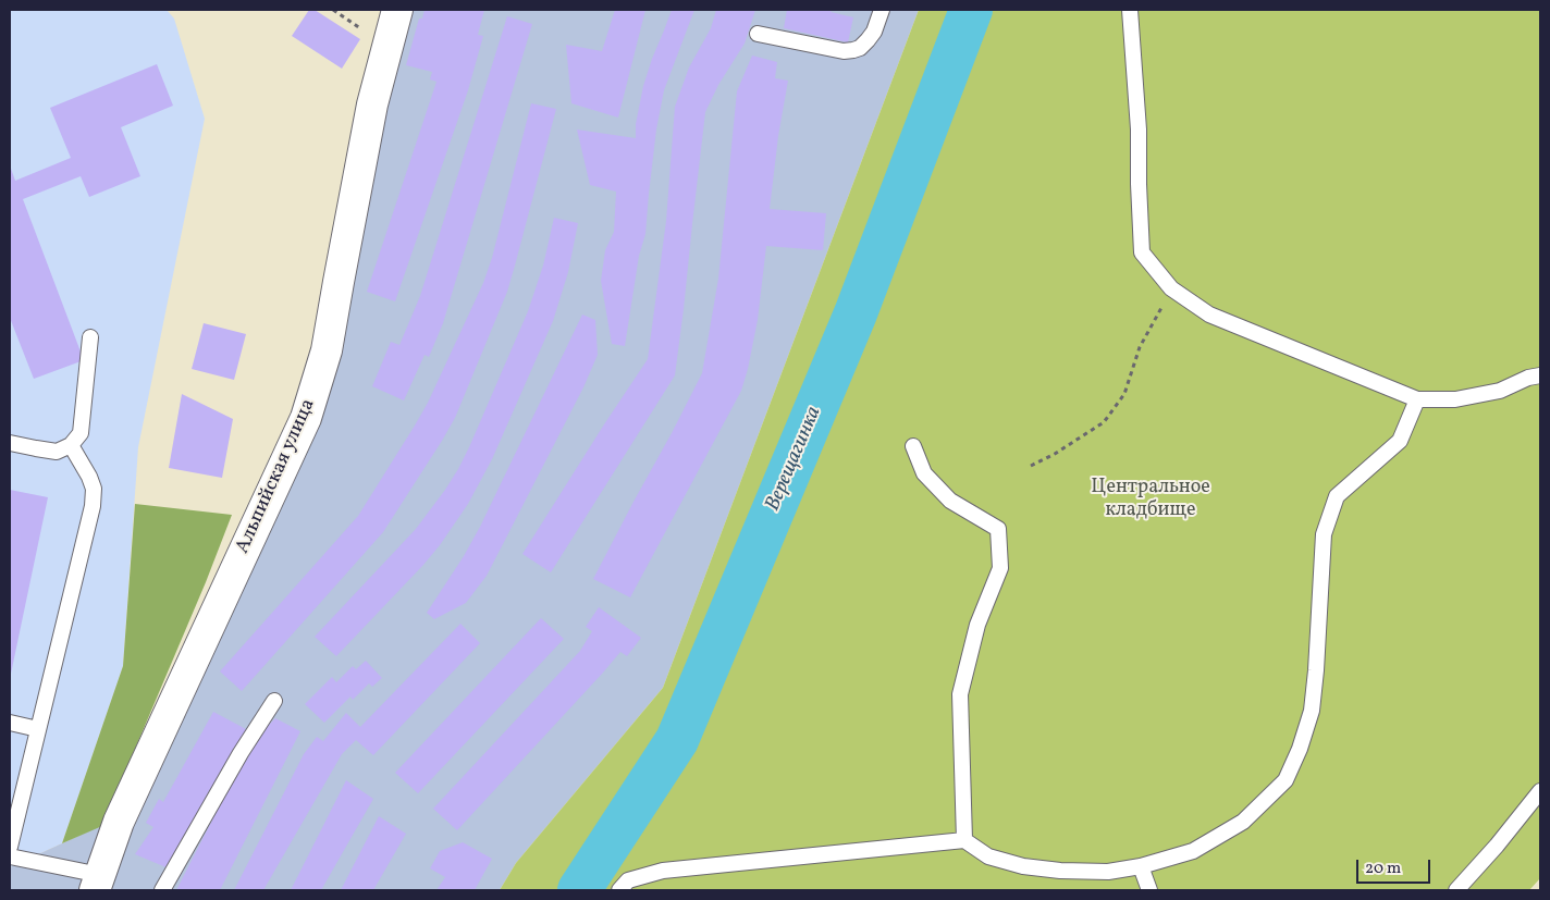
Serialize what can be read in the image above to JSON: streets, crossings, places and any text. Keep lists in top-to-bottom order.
{
  "streets": {
    "street": ["Альпийская улица"]
  },
  "water": ["Верещагинка"],
  "parks": ["Центральное кладбище"],
  "scale_bar": "20 m"
}
